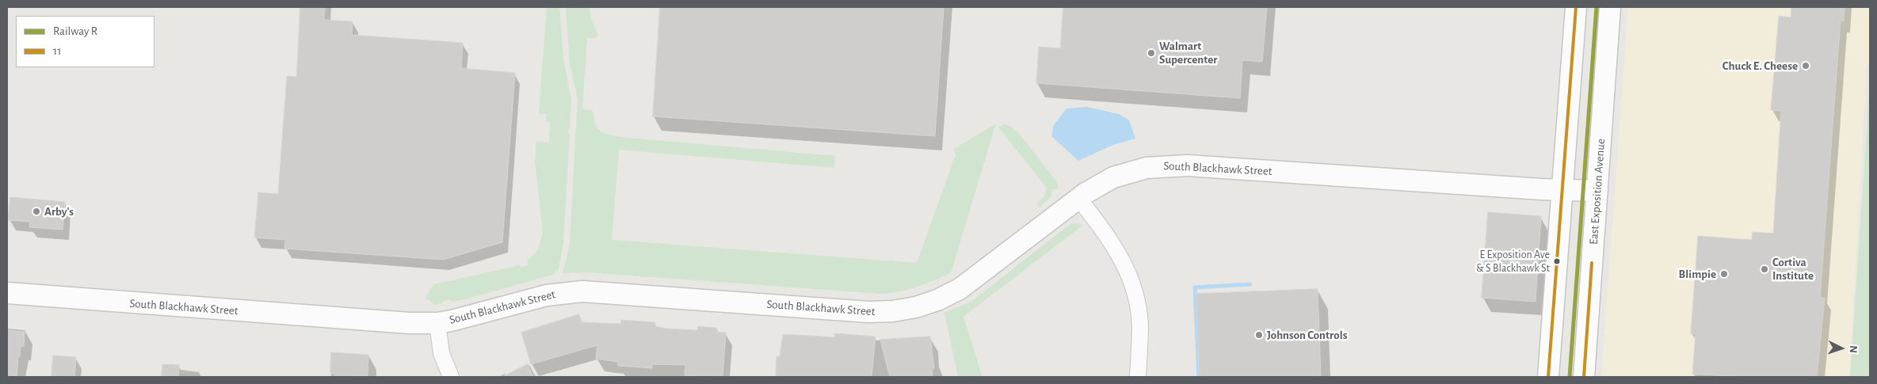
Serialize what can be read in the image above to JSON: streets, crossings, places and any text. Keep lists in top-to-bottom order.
{
  "streets": {
    "street": ["South Blackhawk Street", "East Exposition Avenue"]
  },
  "crossings": [
    ["South Blackhawk Street", "East Exposition Avenue"]
  ],
  "places": [
    "Walmart Supercenter",
    "Chuck E. Cheese",
    "Arby's",
    "E Exposition Ave & S Blackhawk St",
    "Cortiva Institute",
    "Blimpie",
    "Johnson Controls"
  ],
  "lines": ["rail line R", "transit line 11"],
  "legend": ["Railway R", "11"],
  "north": "right"
}
